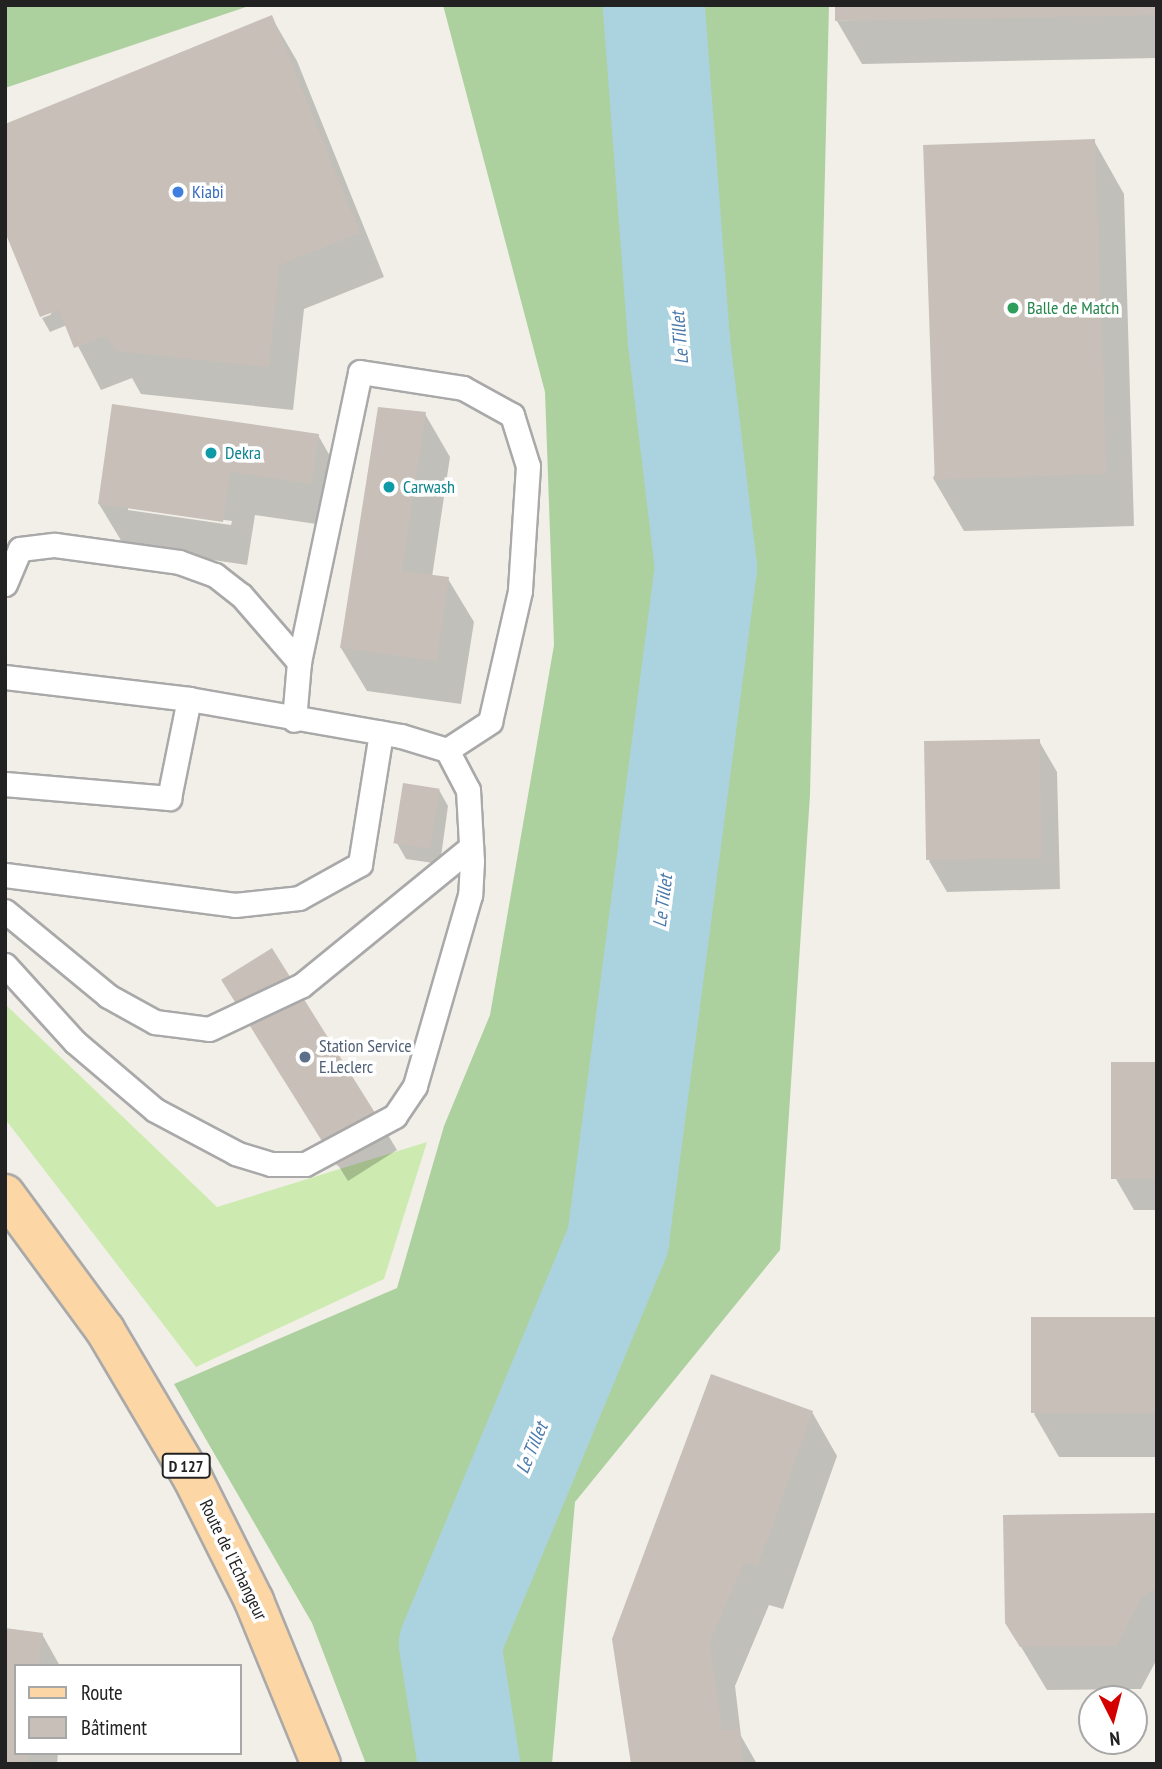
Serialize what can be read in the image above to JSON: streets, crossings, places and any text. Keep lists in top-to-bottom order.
{
  "streets": {
    "main road": ["D 127", "Route de l'Echangeur"]
  },
  "water": ["Le Tillet"],
  "places": [
    "Kiabi",
    "Balle de Match",
    "Dekra",
    "Carwash",
    "Station Service E.Leclerc"
  ],
  "legend": ["Route", "Bâtiment"],
  "north": "bottom"
}
